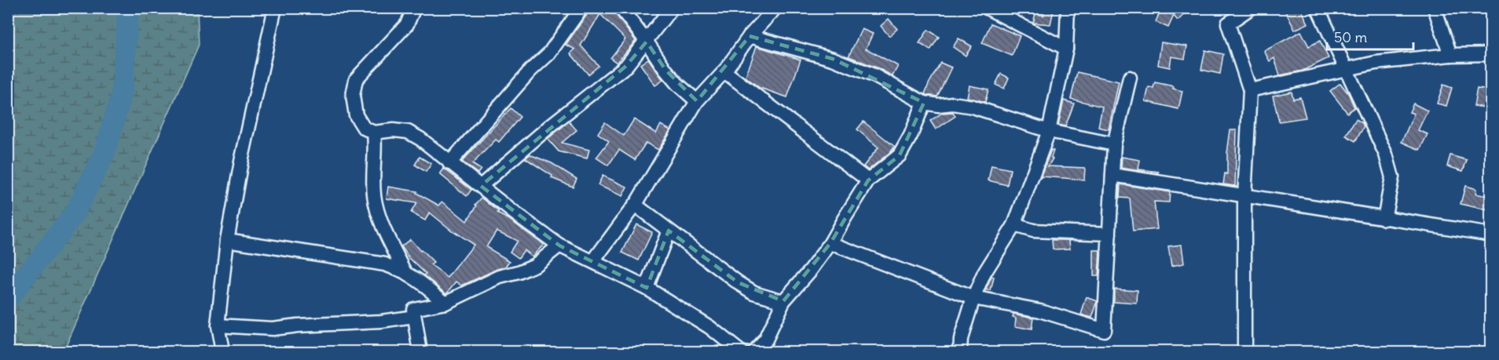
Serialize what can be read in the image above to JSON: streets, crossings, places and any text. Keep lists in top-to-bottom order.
{
  "scale_bar": "50 m"
}
